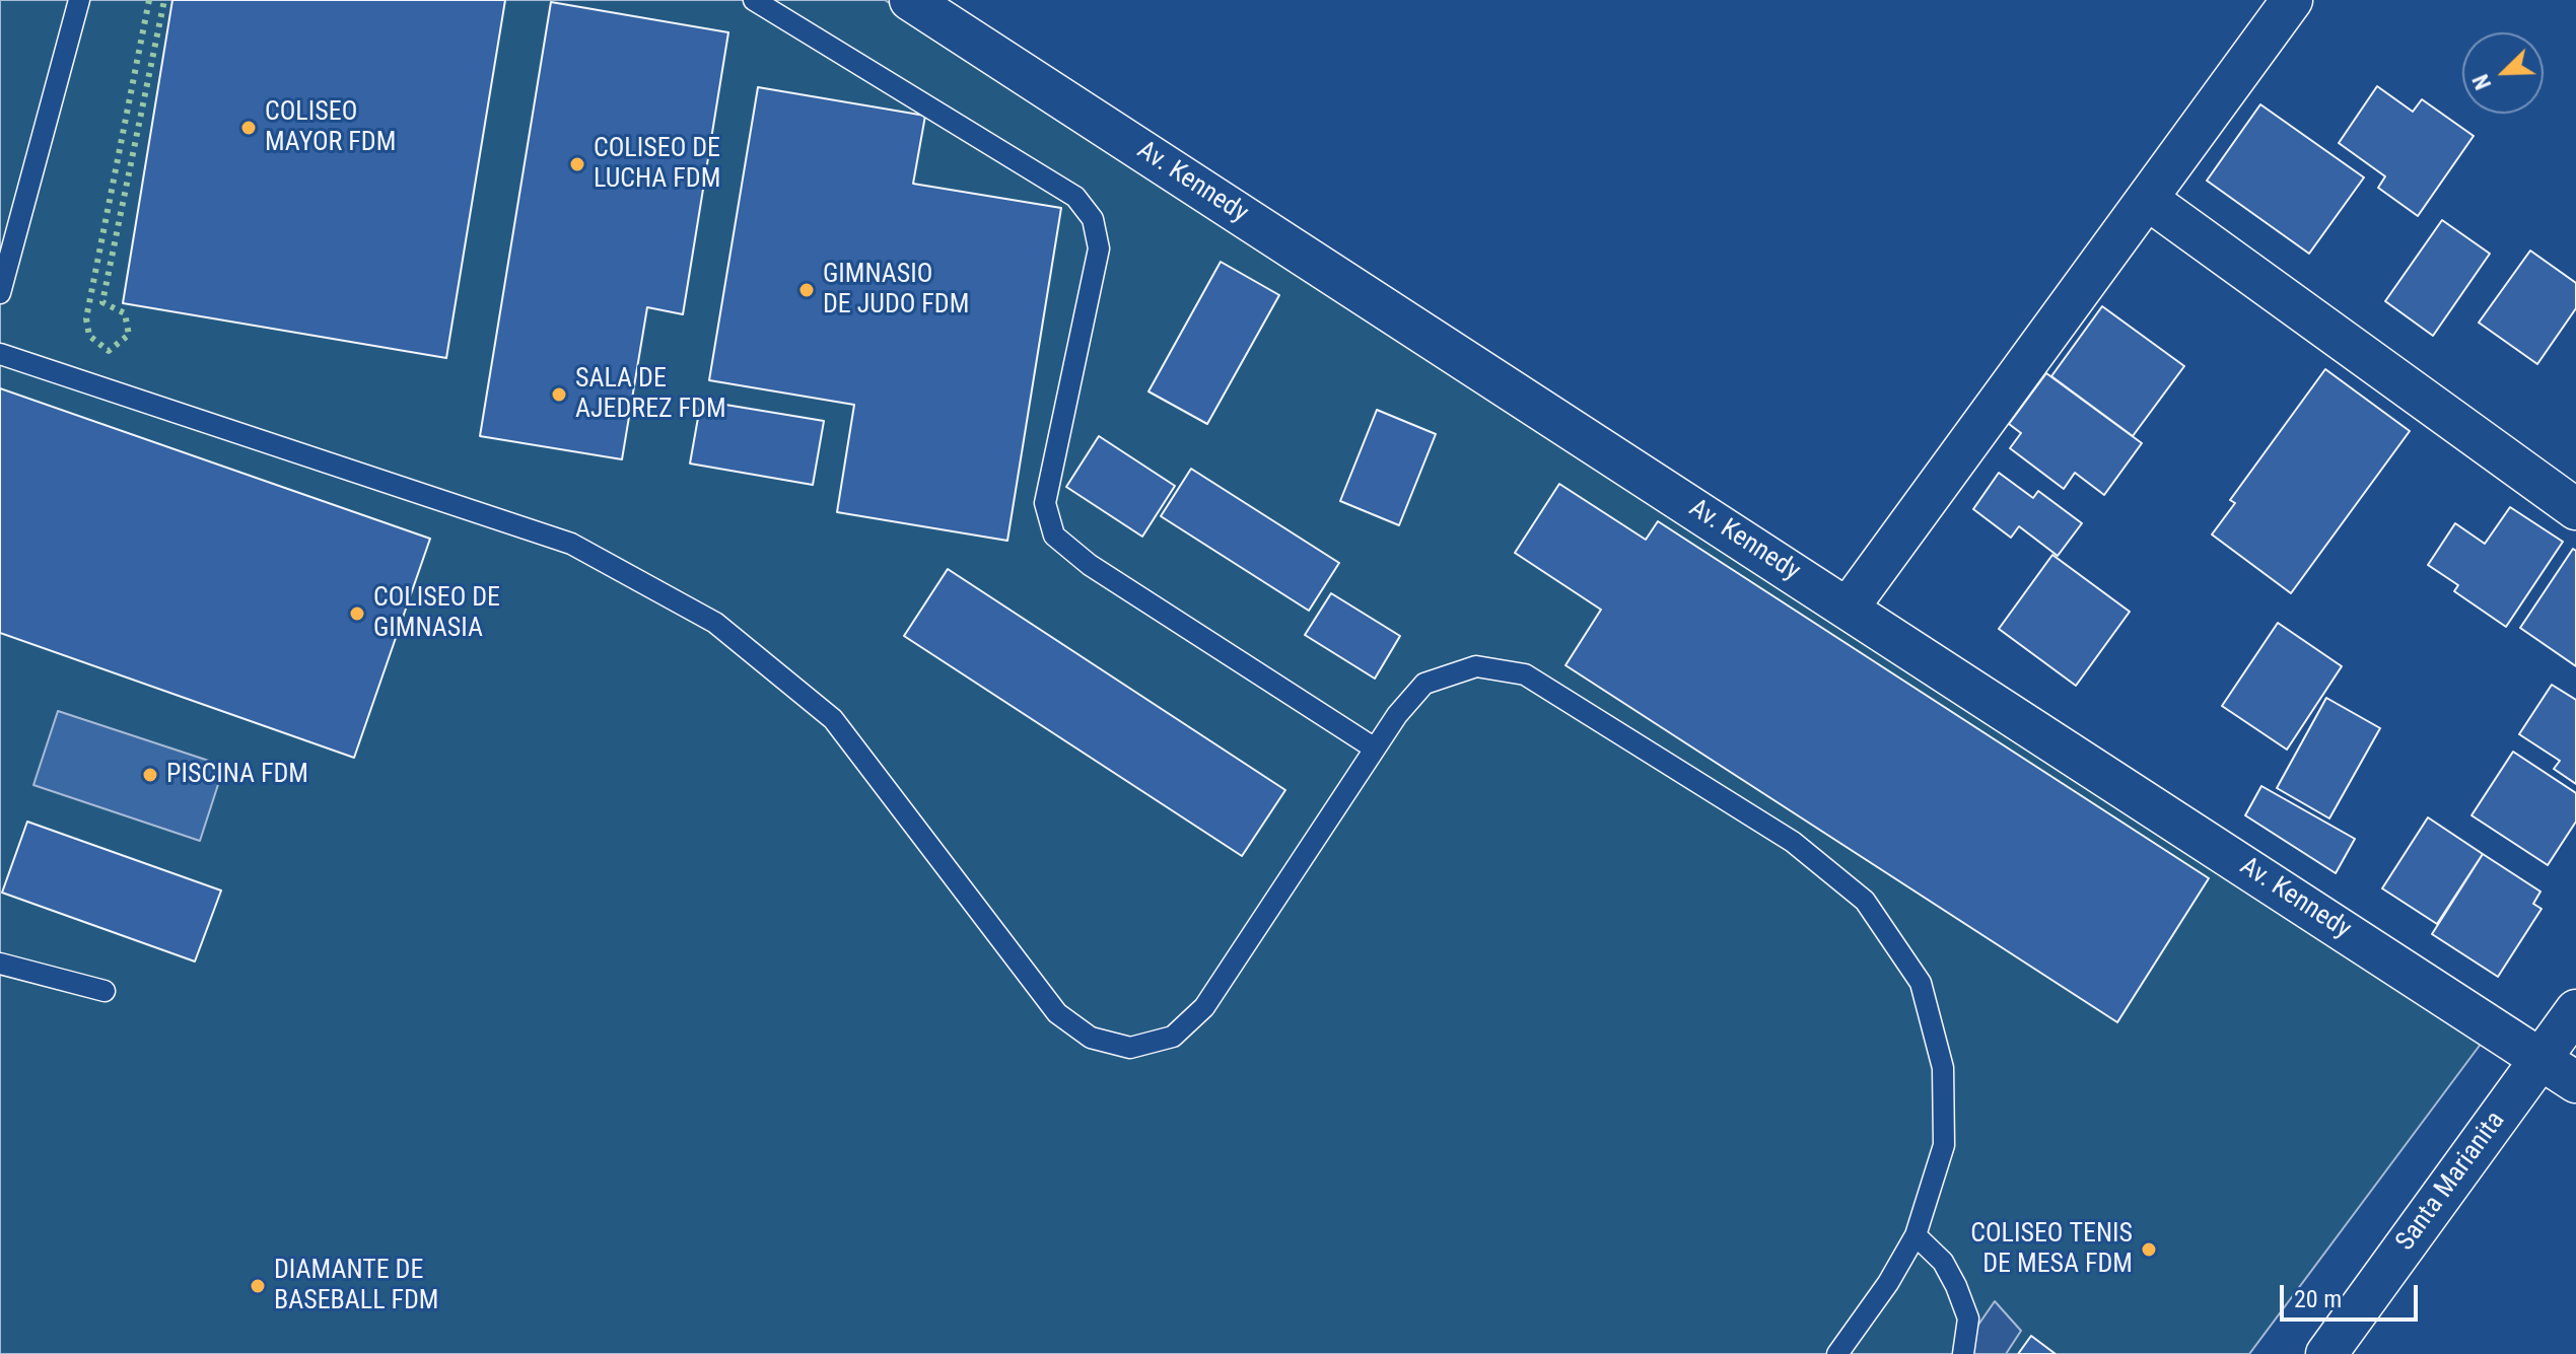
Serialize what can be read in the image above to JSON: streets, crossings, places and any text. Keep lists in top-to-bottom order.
{
  "streets": {
    "street": ["Av. Kennedy", "Santa Marianita"]
  },
  "crossings": [
    ["Av. Kennedy", "Santa Marianita"]
  ],
  "places": [
    "COLISEO MAYOR FDM",
    "COLISEO DE LUCHA FDM",
    "GIMNASIO DE JUDO FDM",
    "SALA DE AJEDREZ FDM",
    "COLISEO DE GIMNASIA",
    "PISCINA FDM",
    "COLISEO TENIS DE MESA FDM",
    "DIAMANTE DE BASEBALL FDM"
  ],
  "scale_bar": "20 m",
  "north": "bottom left"
}
